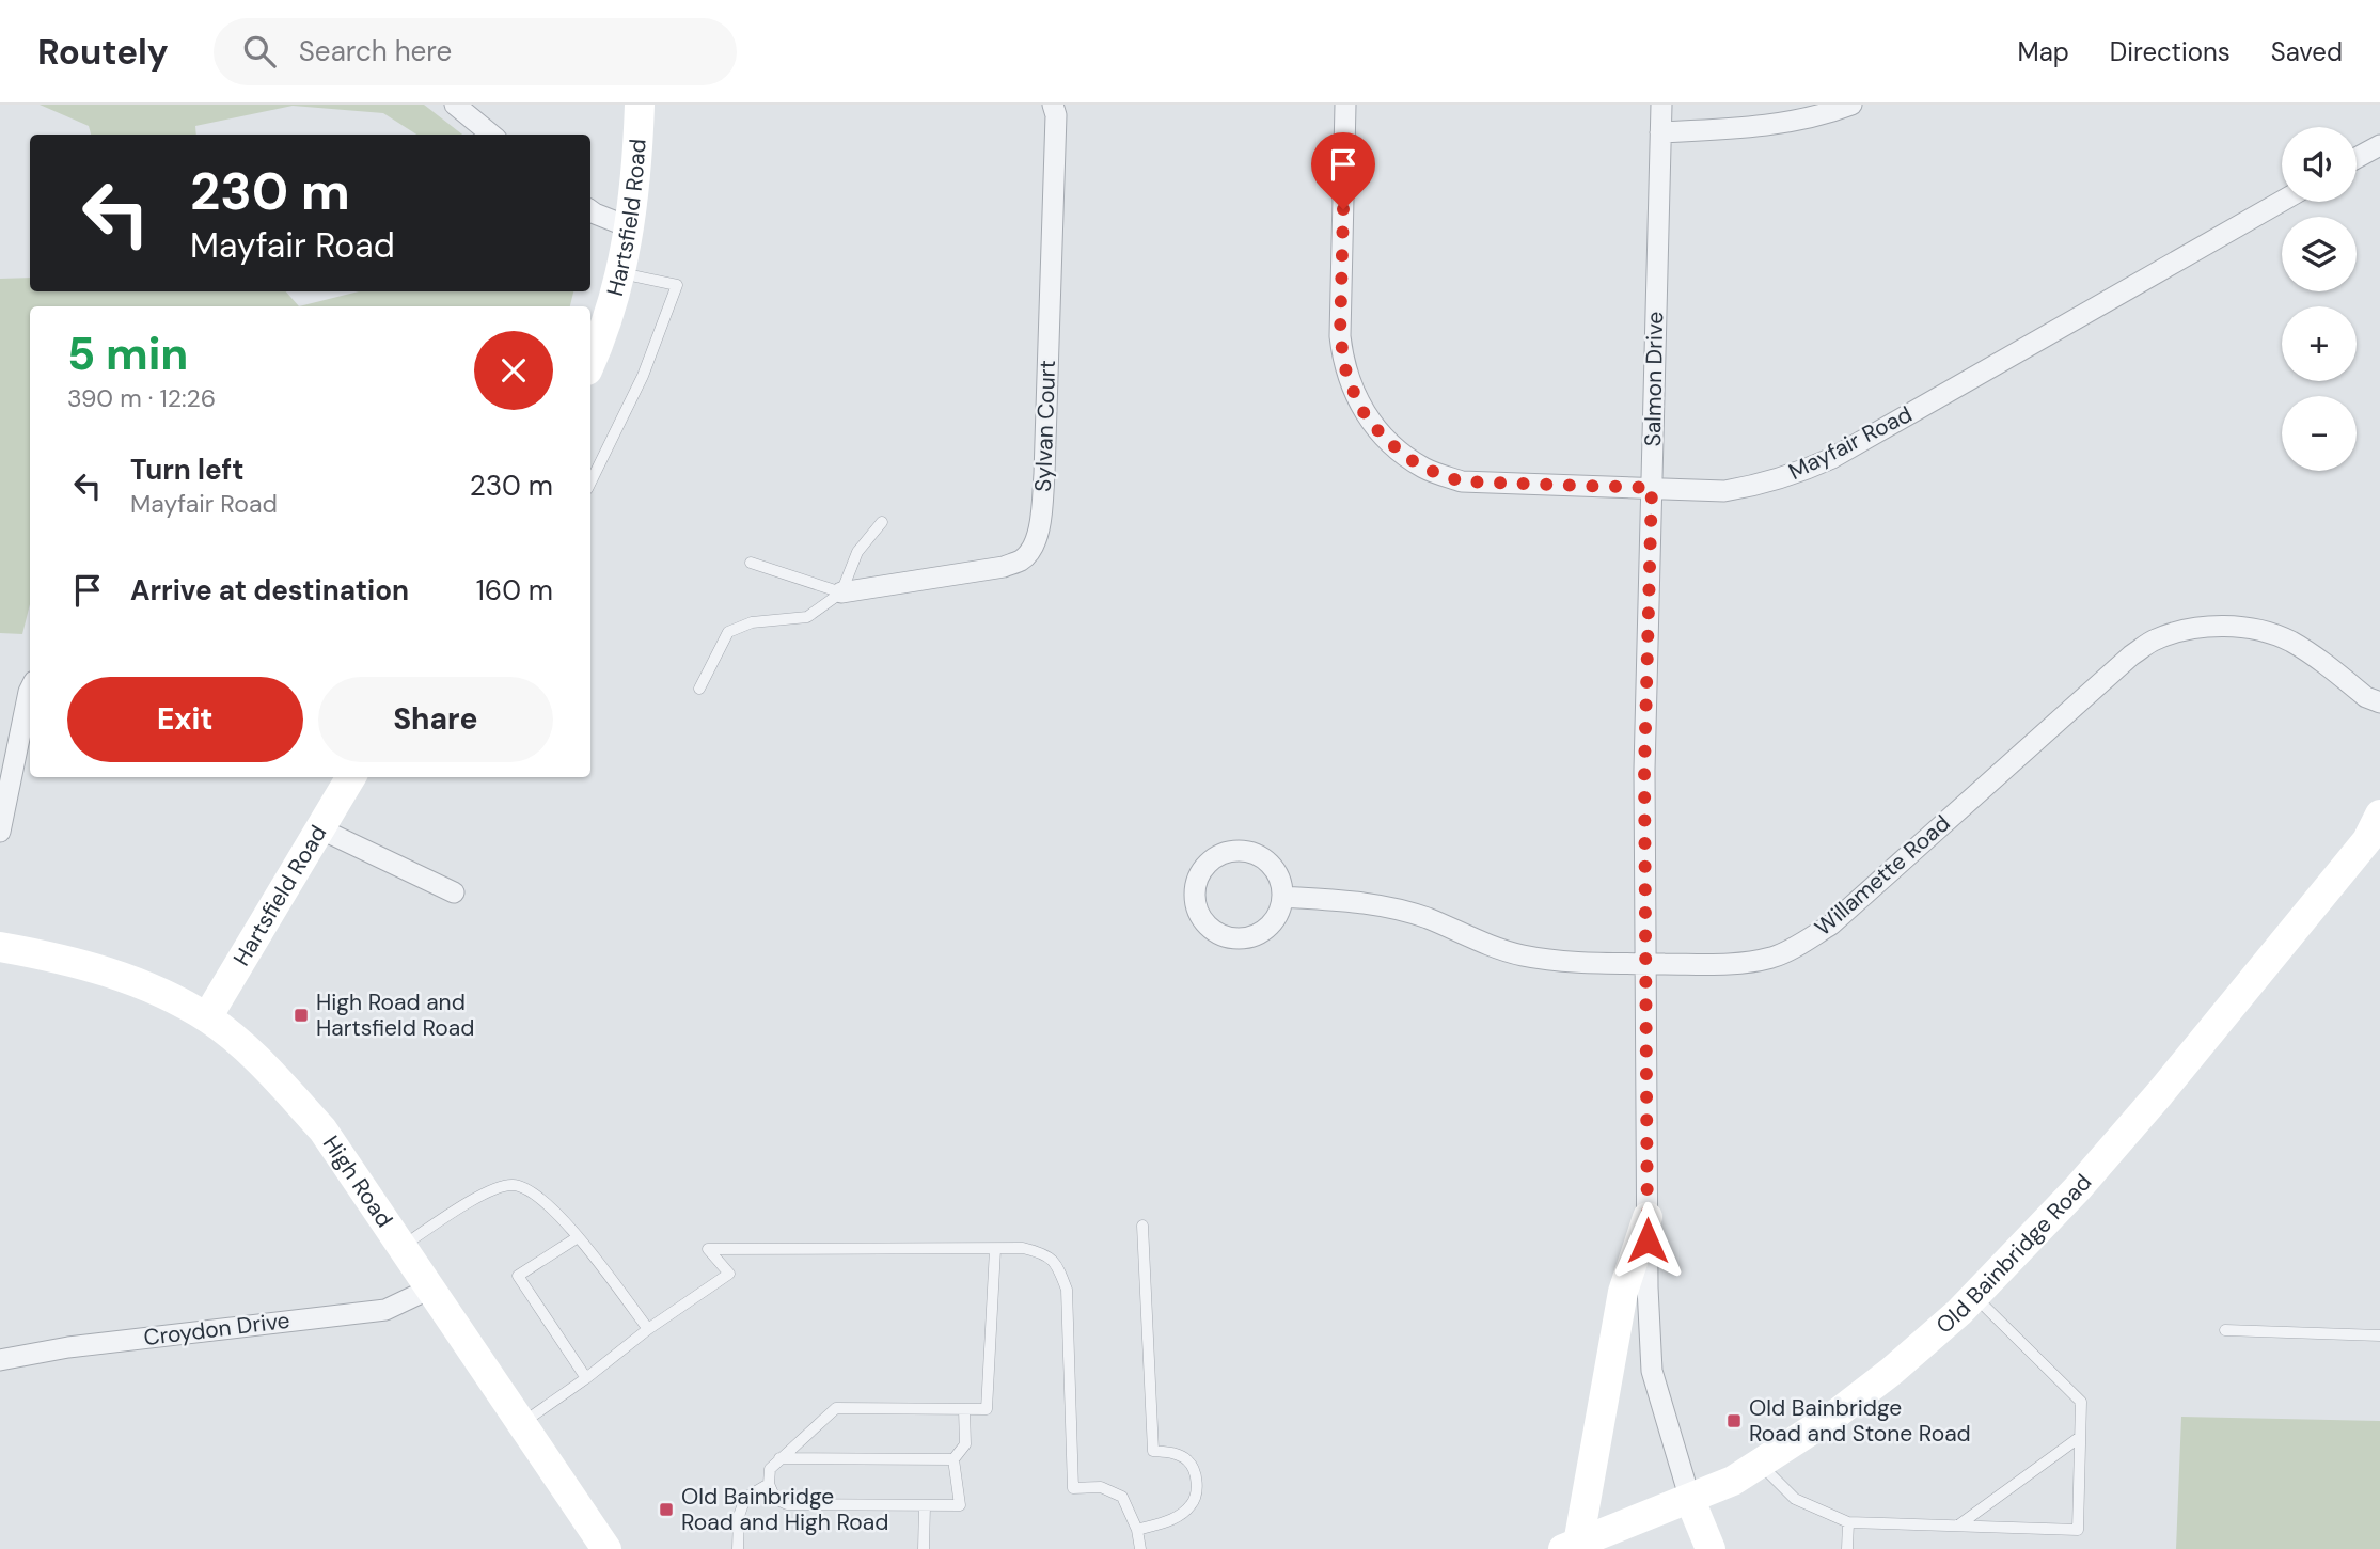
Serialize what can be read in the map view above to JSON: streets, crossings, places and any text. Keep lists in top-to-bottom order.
{
  "streets": {
    "street": [
      "Hartsfield Road",
      "Salmon Drive",
      "Sylvan Court",
      "Mayfair Road",
      "Willamette Road",
      "High Road",
      "Old Bainbridge Road",
      "Croydon Drive"
    ]
  },
  "crossings": [
    ["Hartsfield Road", "High Road"],
    ["Salmon Drive", "Mayfair Road"],
    ["Salmon Drive", "Willamette Road"],
    ["Salmon Drive", "Old Bainbridge Road"],
    ["High Road", "Croydon Drive"]
  ],
  "places": {
    "transit": ["High Road and Hartsfield Road", "Old Bainbridge Road and Stone Road", "Old Bainbridge Road and High Road"]
  },
  "page": {
    "header": "Routely",
    "search": "Search here",
    "nav": ["Map", "Directions", "Saved"],
    "map_buttons": ["+", "−"],
    "turn": ["230 m", "Mayfair Road"],
    "heading": ["5 min", "390 m · 12:26"],
    "list": [
      {
        "name": "Turn left",
        "note": "Mayfair Road",
        "value": "230 m"
      },
      {
        "name": "Arrive at destination",
        "value": "160 m"
      }
    ],
    "buttons": ["Exit", "Share"]
  }
}
